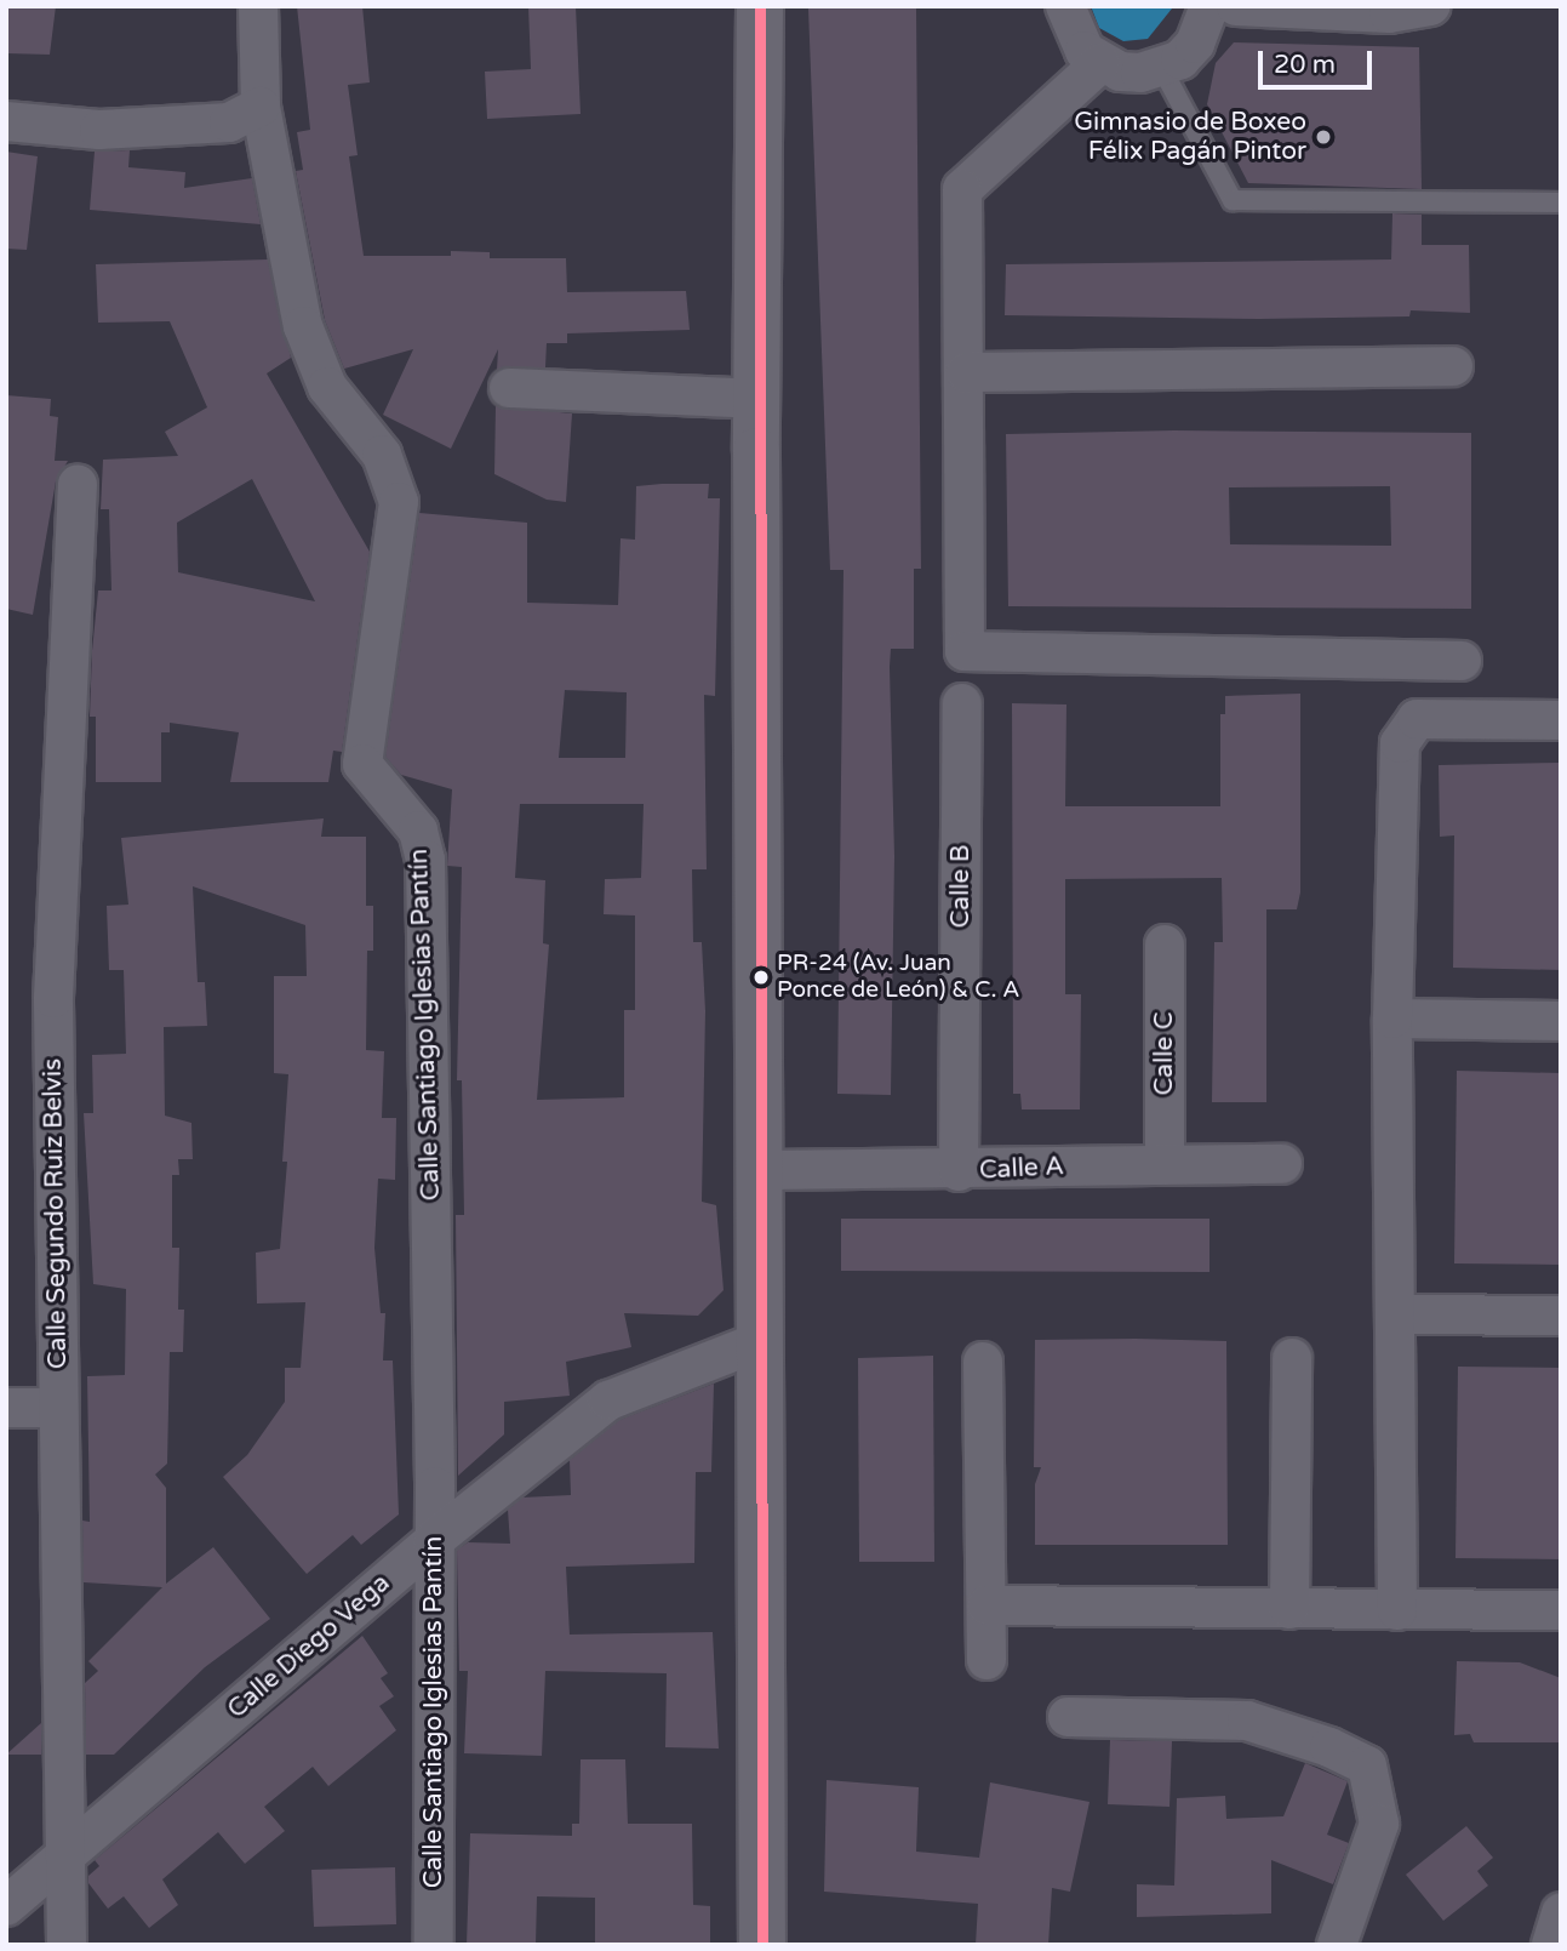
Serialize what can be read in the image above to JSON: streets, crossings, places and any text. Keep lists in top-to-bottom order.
{
  "streets": {
    "street": [
      "Calle B",
      "Calle Santiago Iglesias Pantín",
      "Calle C",
      "Calle A",
      "Calle Segundo Ruiz Belvis",
      "Calle Diego Vega"
    ]
  },
  "crossings": [
    ["Calle B", "Calle A"],
    ["Calle Santiago Iglesias Pantín", "Calle Diego Vega"],
    ["Calle C", "Calle A"],
    ["Calle Segundo Ruiz Belvis", "Calle Diego Vega"]
  ],
  "places": ["Gimnasio de Boxeo Félix Pagán Pintor", "PR-24 (Av. Juan Ponce de León) & C. A"],
  "scale_bar": "20 m"
}
